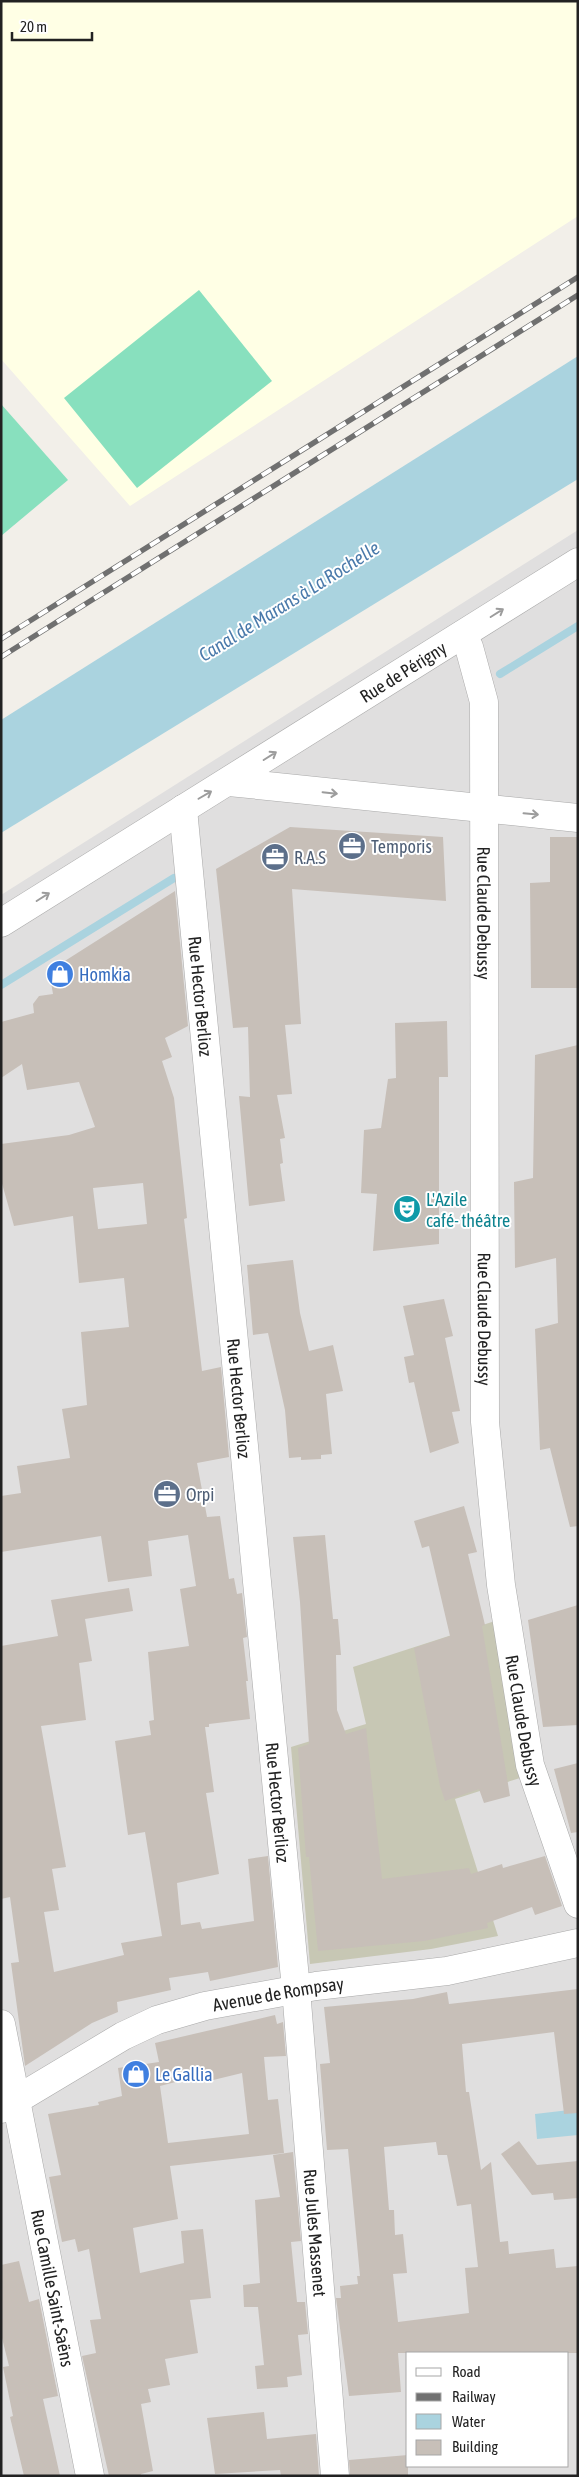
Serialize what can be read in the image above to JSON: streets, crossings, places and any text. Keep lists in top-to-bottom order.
{
  "streets": {
    "street": [
      "Rue de Périgny",
      "Rue Claude Debussy",
      "Rue Hector Berlioz",
      "Avenue de Rompsay",
      "Rue Jules Massenet",
      "Rue Camille Saint-Saëns"
    ]
  },
  "crossings": [
    ["Rue de Périgny", "Rue Claude Debussy"],
    ["Rue de Périgny", "Rue Hector Berlioz"],
    ["Rue Hector Berlioz", "Avenue de Rompsay"],
    ["Rue Hector Berlioz", "Rue Jules Massenet"],
    ["Avenue de Rompsay", "Rue Jules Massenet"],
    ["Avenue de Rompsay", "Rue Camille Saint-Saëns"]
  ],
  "one_way": ["Rue de Périgny"],
  "water": ["Canal de Marans à La Rochelle"],
  "places": {
    "office": ["Temporis", "R.A.S", "Orpi"],
    "shop": ["Homkia", "Le Gallia"],
    "theatre": ["L'Azile café- théâtre"]
  },
  "legend": [
    "Road",
    "Railway",
    "Water",
    "Building"
  ],
  "scale_bar": "20 m"
}
